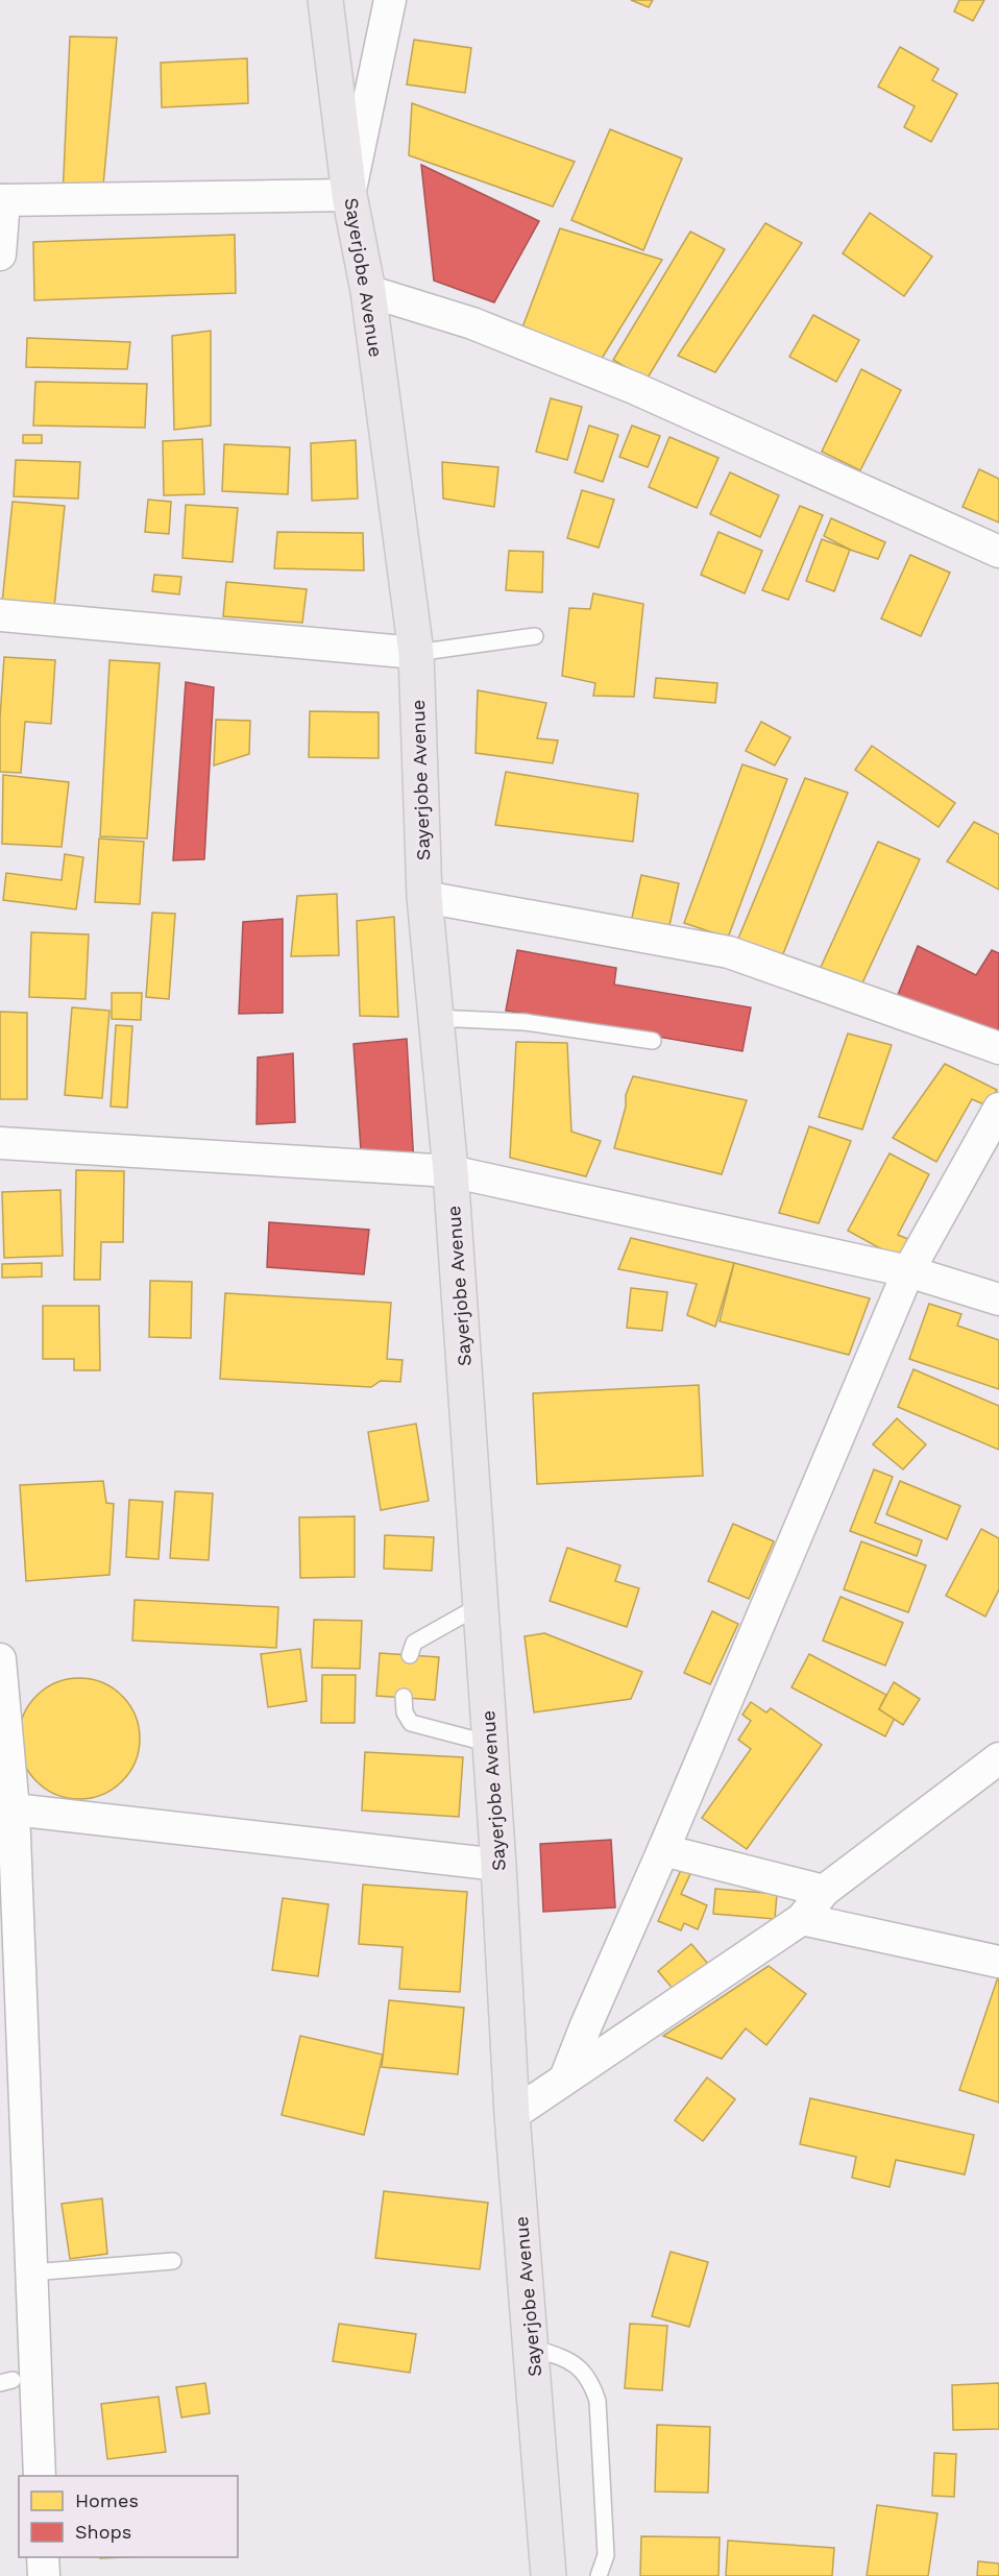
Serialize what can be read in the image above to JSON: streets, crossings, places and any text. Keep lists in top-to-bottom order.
{
  "streets": {
    "main road": ["Sayerjobe Avenue"]
  },
  "legend": ["Homes", "Shops"]
}
